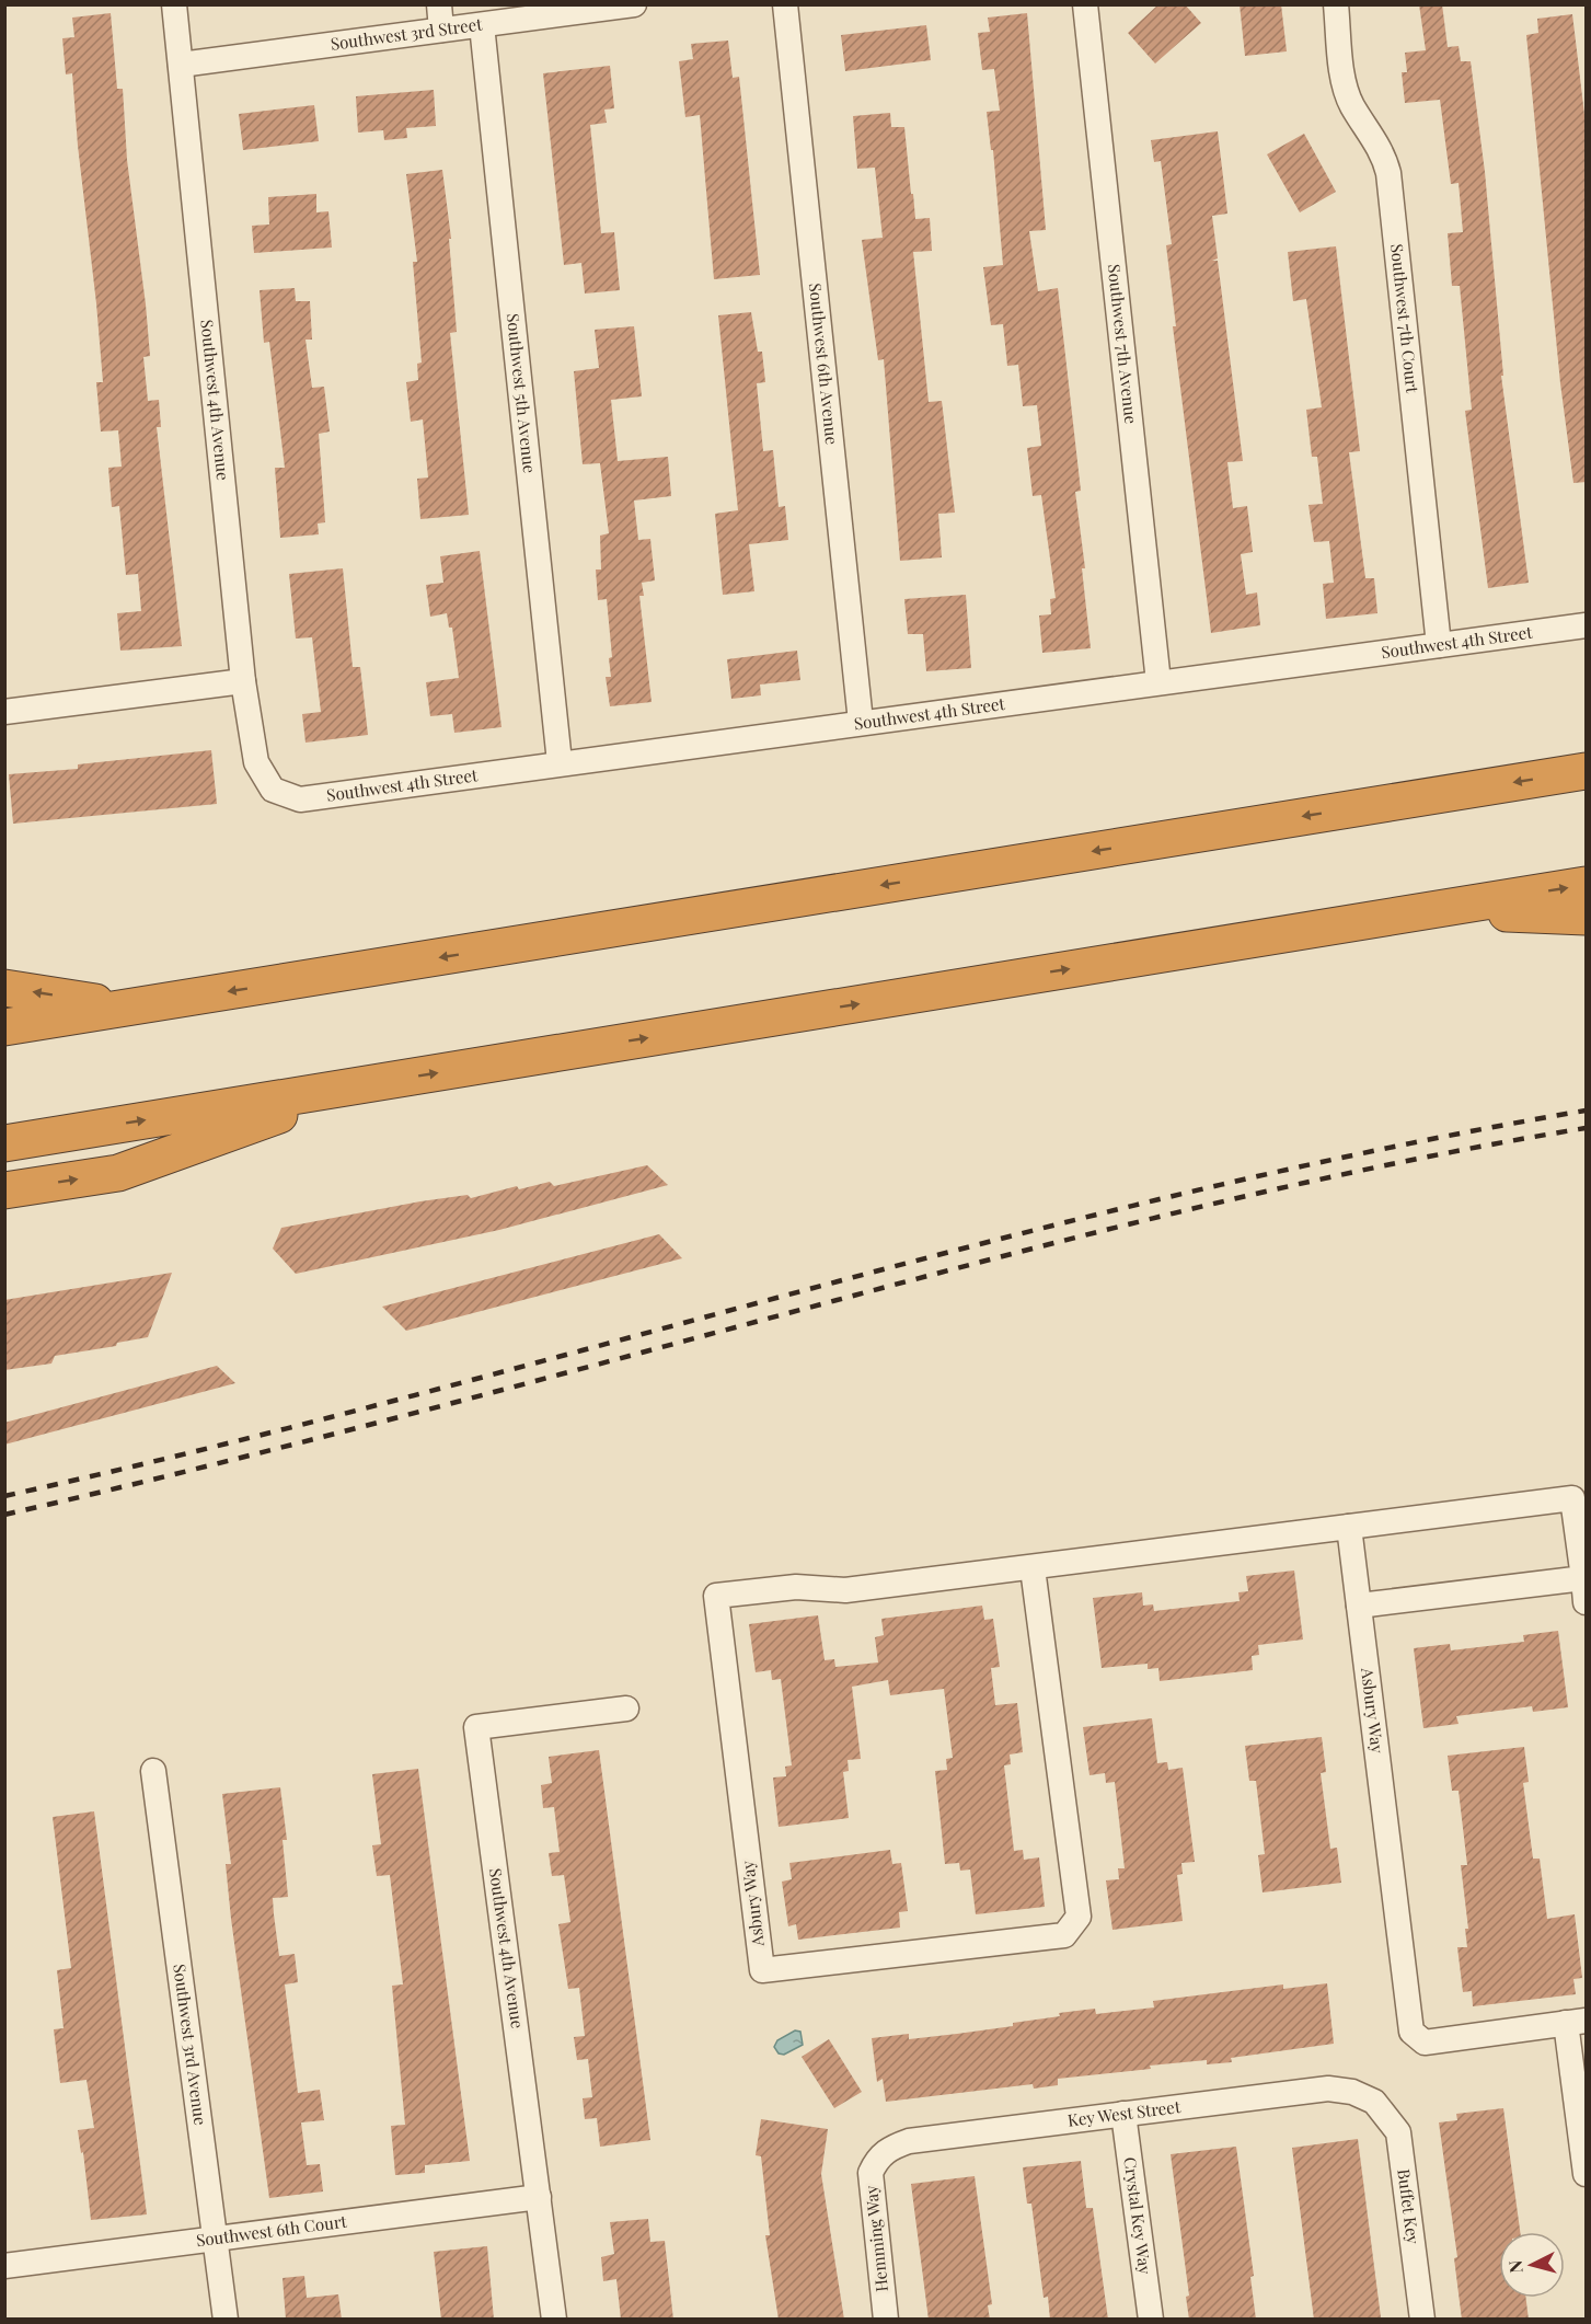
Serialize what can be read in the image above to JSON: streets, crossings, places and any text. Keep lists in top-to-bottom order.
{
  "streets": {
    "street": [
      "Southwest 3rd Street",
      "Southwest 7th Court",
      "Southwest 7th Avenue",
      "Southwest 6th Avenue",
      "Southwest 5th Avenue",
      "Southwest 4th Avenue",
      "Southwest 4th Street",
      "Asbury Way",
      "Southwest 3rd Avenue",
      "Key West Street",
      "Buffet Key",
      "Crystal Key Way",
      "Southwest 6th Court",
      "Hemming Way"
    ]
  },
  "crossings": [
    ["Southwest 3rd Street", "Southwest 5th Avenue"],
    ["Southwest 3rd Street", "Southwest 4th Avenue"],
    ["Southwest 7th Court", "Southwest 4th Street"],
    ["Southwest 7th Avenue", "Southwest 4th Street"],
    ["Southwest 6th Avenue", "Southwest 4th Street"],
    ["Southwest 5th Avenue", "Southwest 4th Street"],
    ["Southwest 4th Avenue", "Southwest 4th Street"],
    ["Southwest 4th Avenue", "Southwest 6th Court"],
    ["Southwest 3rd Avenue", "Southwest 6th Court"],
    ["Key West Street", "Buffet Key"],
    ["Key West Street", "Crystal Key Way"],
    ["Key West Street", "Hemming Way"]
  ],
  "north": "left"
}
